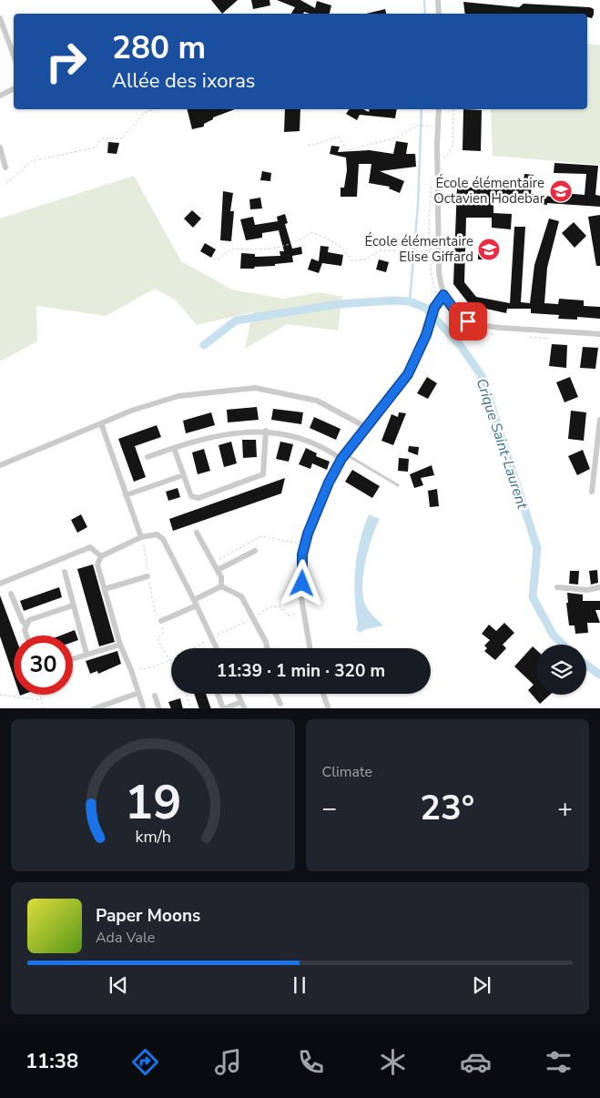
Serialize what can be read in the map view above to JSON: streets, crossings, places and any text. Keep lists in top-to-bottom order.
{
  "water": ["Crique Saint-Laurent"],
  "places": {
    "school or university": ["École élémentaire Octavien Hodebar", "École élémentaire Elise Giffard"]
  },
  "page": {
    "turn": ["280 m", "Allée des ixoras"],
    "limit": "30",
    "trip": "11:39 · 1 min · 320 m",
    "tile": "Climate",
    "heat": ["−", "23°", "+"],
    "song": ["Paper Moons", "Ada Vale"],
    "tabs": "11:38",
    "gauge": ["19", "km/h"]
  }
}
